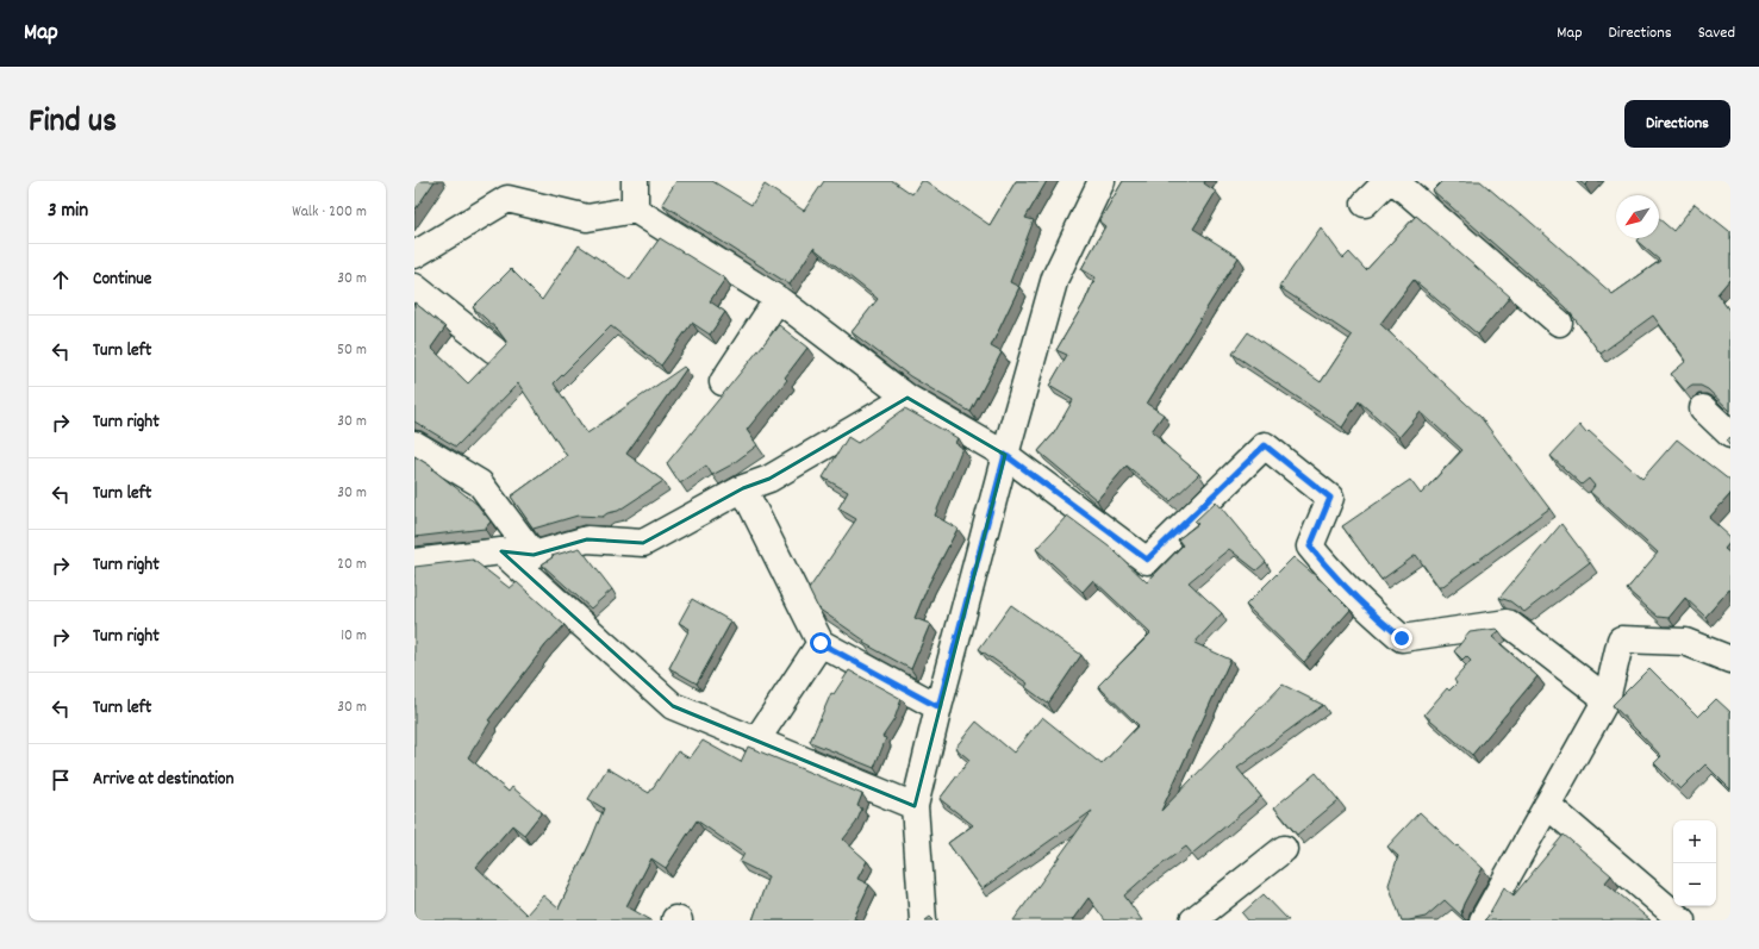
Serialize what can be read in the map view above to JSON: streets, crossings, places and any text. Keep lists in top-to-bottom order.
{
  "north": "bottom left",
  "page": {
    "header": "Map",
    "nav": ["Map", "Directions", "Saved"],
    "title": "Find us",
    "buttons": "Directions",
    "heading": ["3 min", "Walk · 200 m"],
    "list": [
      ["Continue", "30 m"],
      ["Turn left", "50 m"],
      ["Turn right", "30 m"],
      ["Turn left", "30 m"],
      ["Turn right", "20 m"],
      ["Turn right", "10 m"],
      ["Turn left", "30 m"],
      "Arrive at destination"
    ],
    "map_buttons": ["+", "−"]
  }
}
